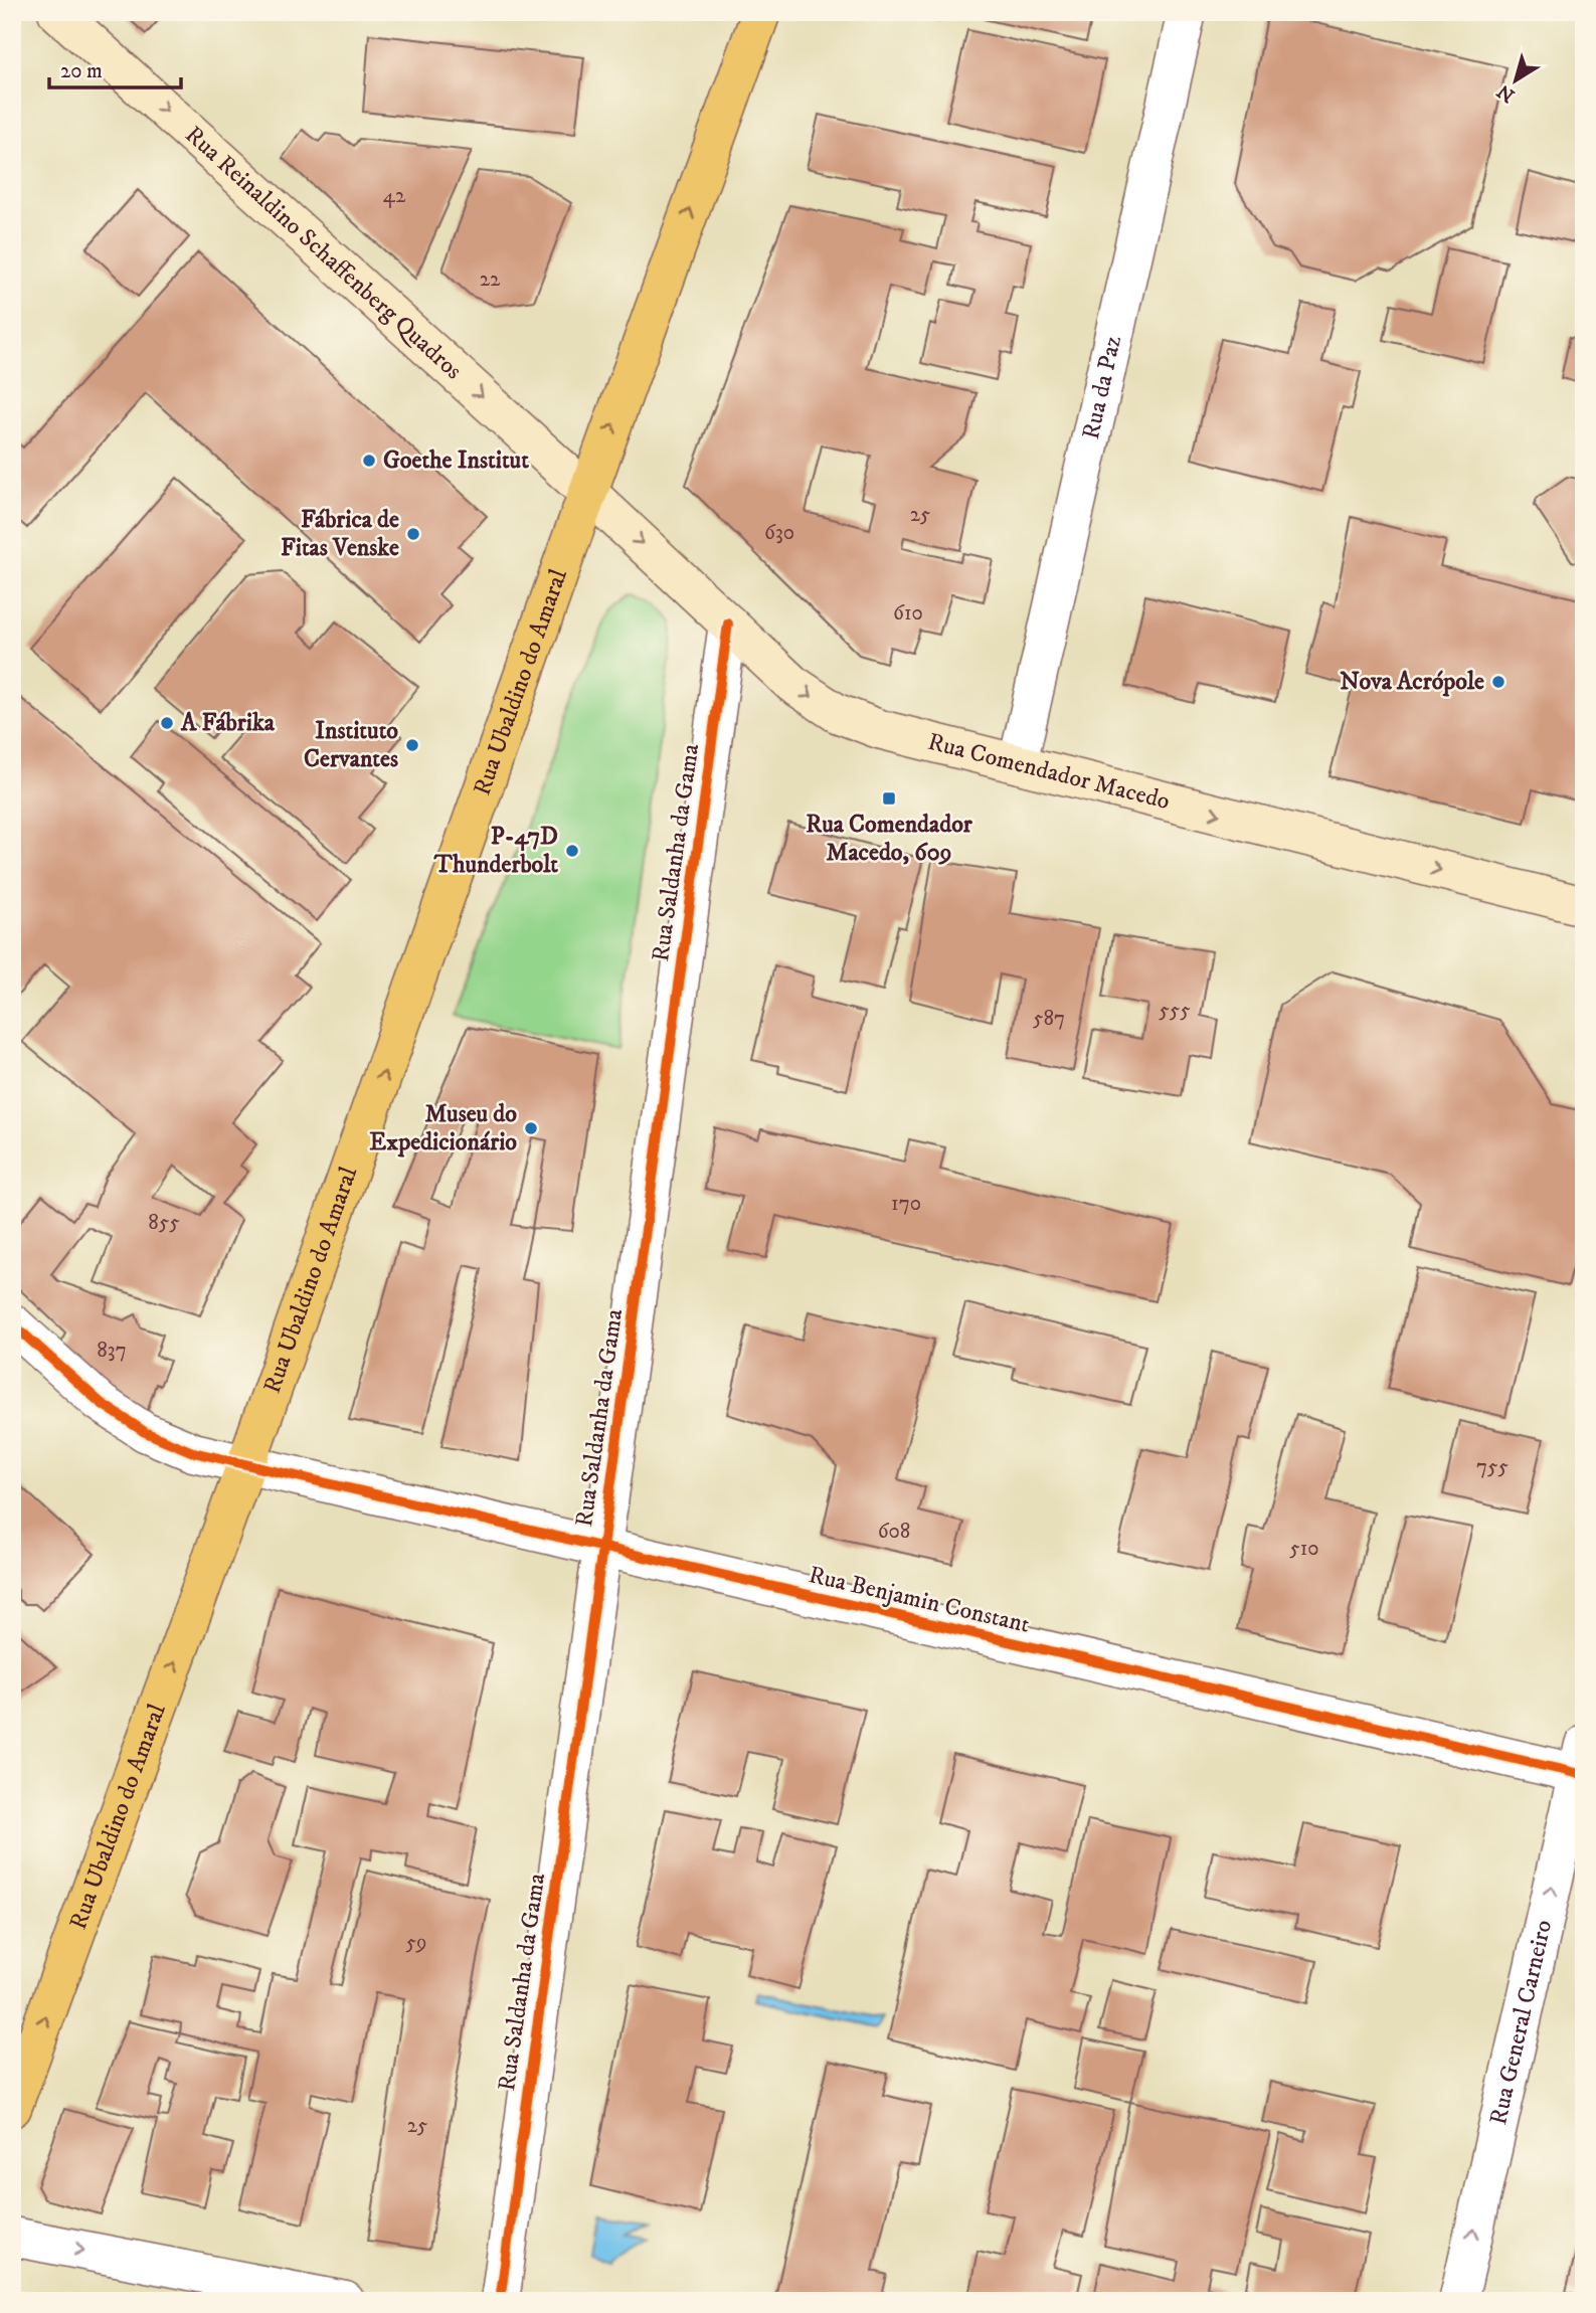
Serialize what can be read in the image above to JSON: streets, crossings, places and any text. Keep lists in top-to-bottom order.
{
  "streets": {
    "main road": ["Rua Reinaldino Schaffenberg Quadros", "Rua Ubaldino do Amaral", "Rua Comendador Macedo"],
    "street": [
      "Rua da Paz",
      "Rua Saldanha da Gama",
      "Rua Benjamin Constant",
      "Rua General Carneiro"
    ]
  },
  "crossings": [
    ["Rua Reinaldino Schaffenberg Quadros", "Rua Ubaldino do Amaral"],
    ["Rua Reinaldino Schaffenberg Quadros", "Rua Comendador Macedo"],
    ["Rua da Paz", "Rua Comendador Macedo"],
    ["Rua Ubaldino do Amaral", "Rua Comendador Macedo"],
    ["Rua Ubaldino do Amaral", "Rua Benjamin Constant"],
    ["Rua Comendador Macedo", "Rua Saldanha da Gama"],
    ["Rua Saldanha da Gama", "Rua Benjamin Constant"],
    ["Rua Benjamin Constant", "Rua General Carneiro"]
  ],
  "one_way": [
    "Rua Reinaldino Schaffenberg Quadros",
    "Rua Ubaldino do Amaral",
    "Rua Comendador Macedo",
    "Rua General Carneiro"
  ],
  "places": {
    "other": [
      "Goethe Institut",
      "Fábrica de Fitas Venske",
      "Nova Acrópole",
      "A Fábrika",
      "Instituto Cervantes",
      "P-47D Thunderbolt",
      "Museu do Expedicionário"
    ],
    "transit": ["Rua Comendador Macedo, 609"]
  },
  "house_numbers": [
    "42",
    "22",
    "25",
    "630",
    "610",
    "555",
    "587",
    "170",
    "855",
    "837",
    "755",
    "608",
    "510",
    "59",
    "25"
  ],
  "scale_bar": "20 m",
  "north": "bottom left"
}
